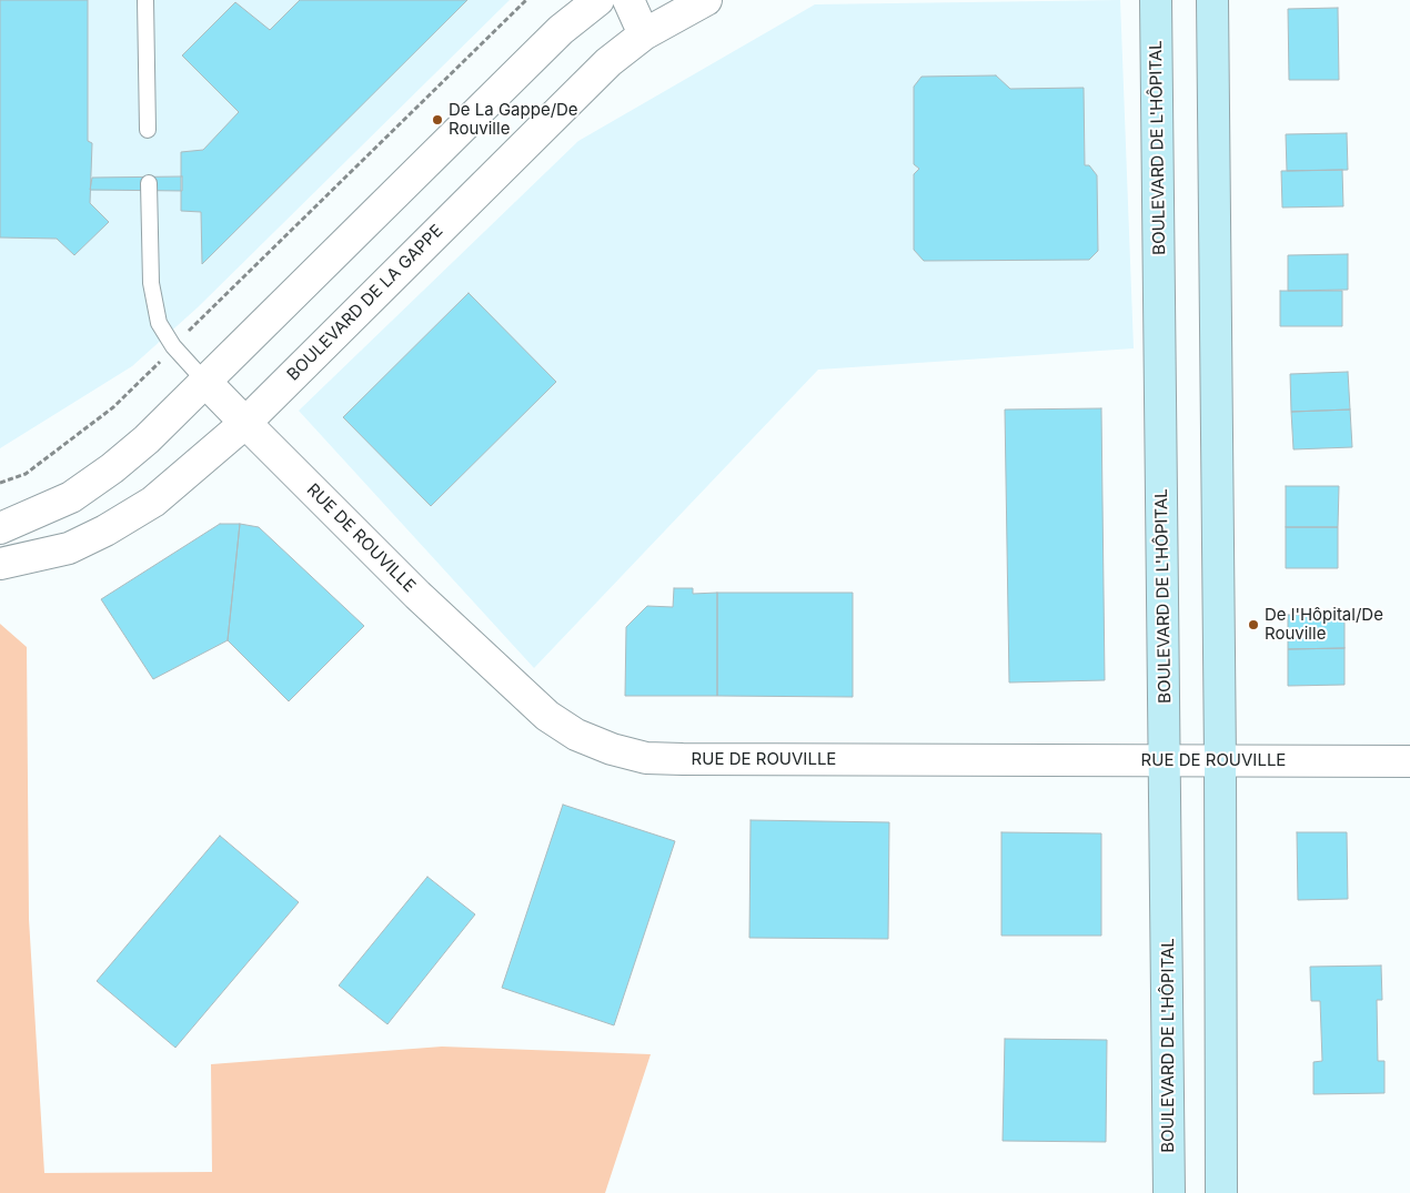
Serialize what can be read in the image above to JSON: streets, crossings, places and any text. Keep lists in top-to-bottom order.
{
  "streets": {
    "main road": ["BOULEVARD DE L'HÔPITAL"],
    "street": ["BOULEVARD DE LA GAPPE", "RUE DE ROUVILLE"]
  },
  "crossings": [
    ["BOULEVARD DE L'HÔPITAL", "RUE DE ROUVILLE"],
    ["BOULEVARD DE LA GAPPE", "RUE DE ROUVILLE"]
  ],
  "places": ["De La Gappe/De Rouville", "De l'Hôpital/De Rouville"]
}
